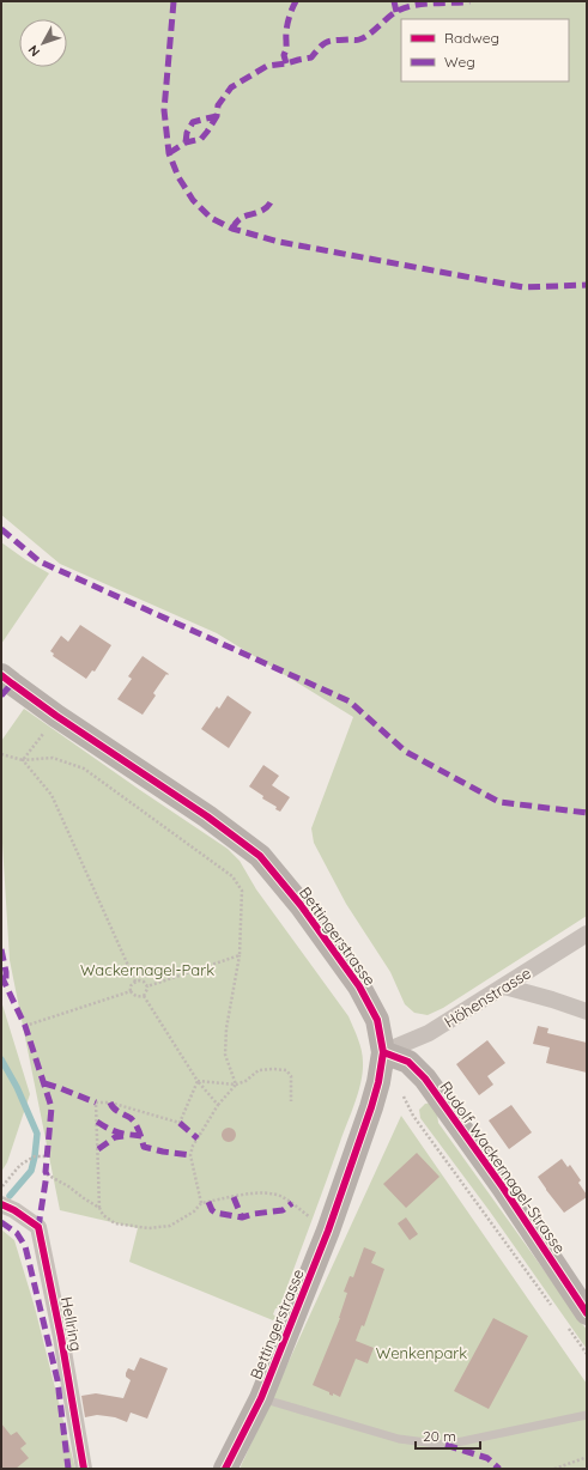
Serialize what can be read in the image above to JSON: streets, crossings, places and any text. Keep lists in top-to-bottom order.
{
  "streets": {
    "street": [
      "Bettingerstrasse",
      "Höhenstrasse",
      "Rudolf Wackernagel-Strasse",
      "Hellring"
    ]
  },
  "crossings": [
    ["Bettingerstrasse", "Höhenstrasse"],
    ["Bettingerstrasse", "Rudolf Wackernagel-Strasse"],
    ["Höhenstrasse", "Rudolf Wackernagel-Strasse"]
  ],
  "parks": ["Wackernagel-Park", "Wenkenpark"],
  "legend": ["Radweg", "Weg"],
  "scale_bar": "20 m",
  "north": "bottom left"
}
